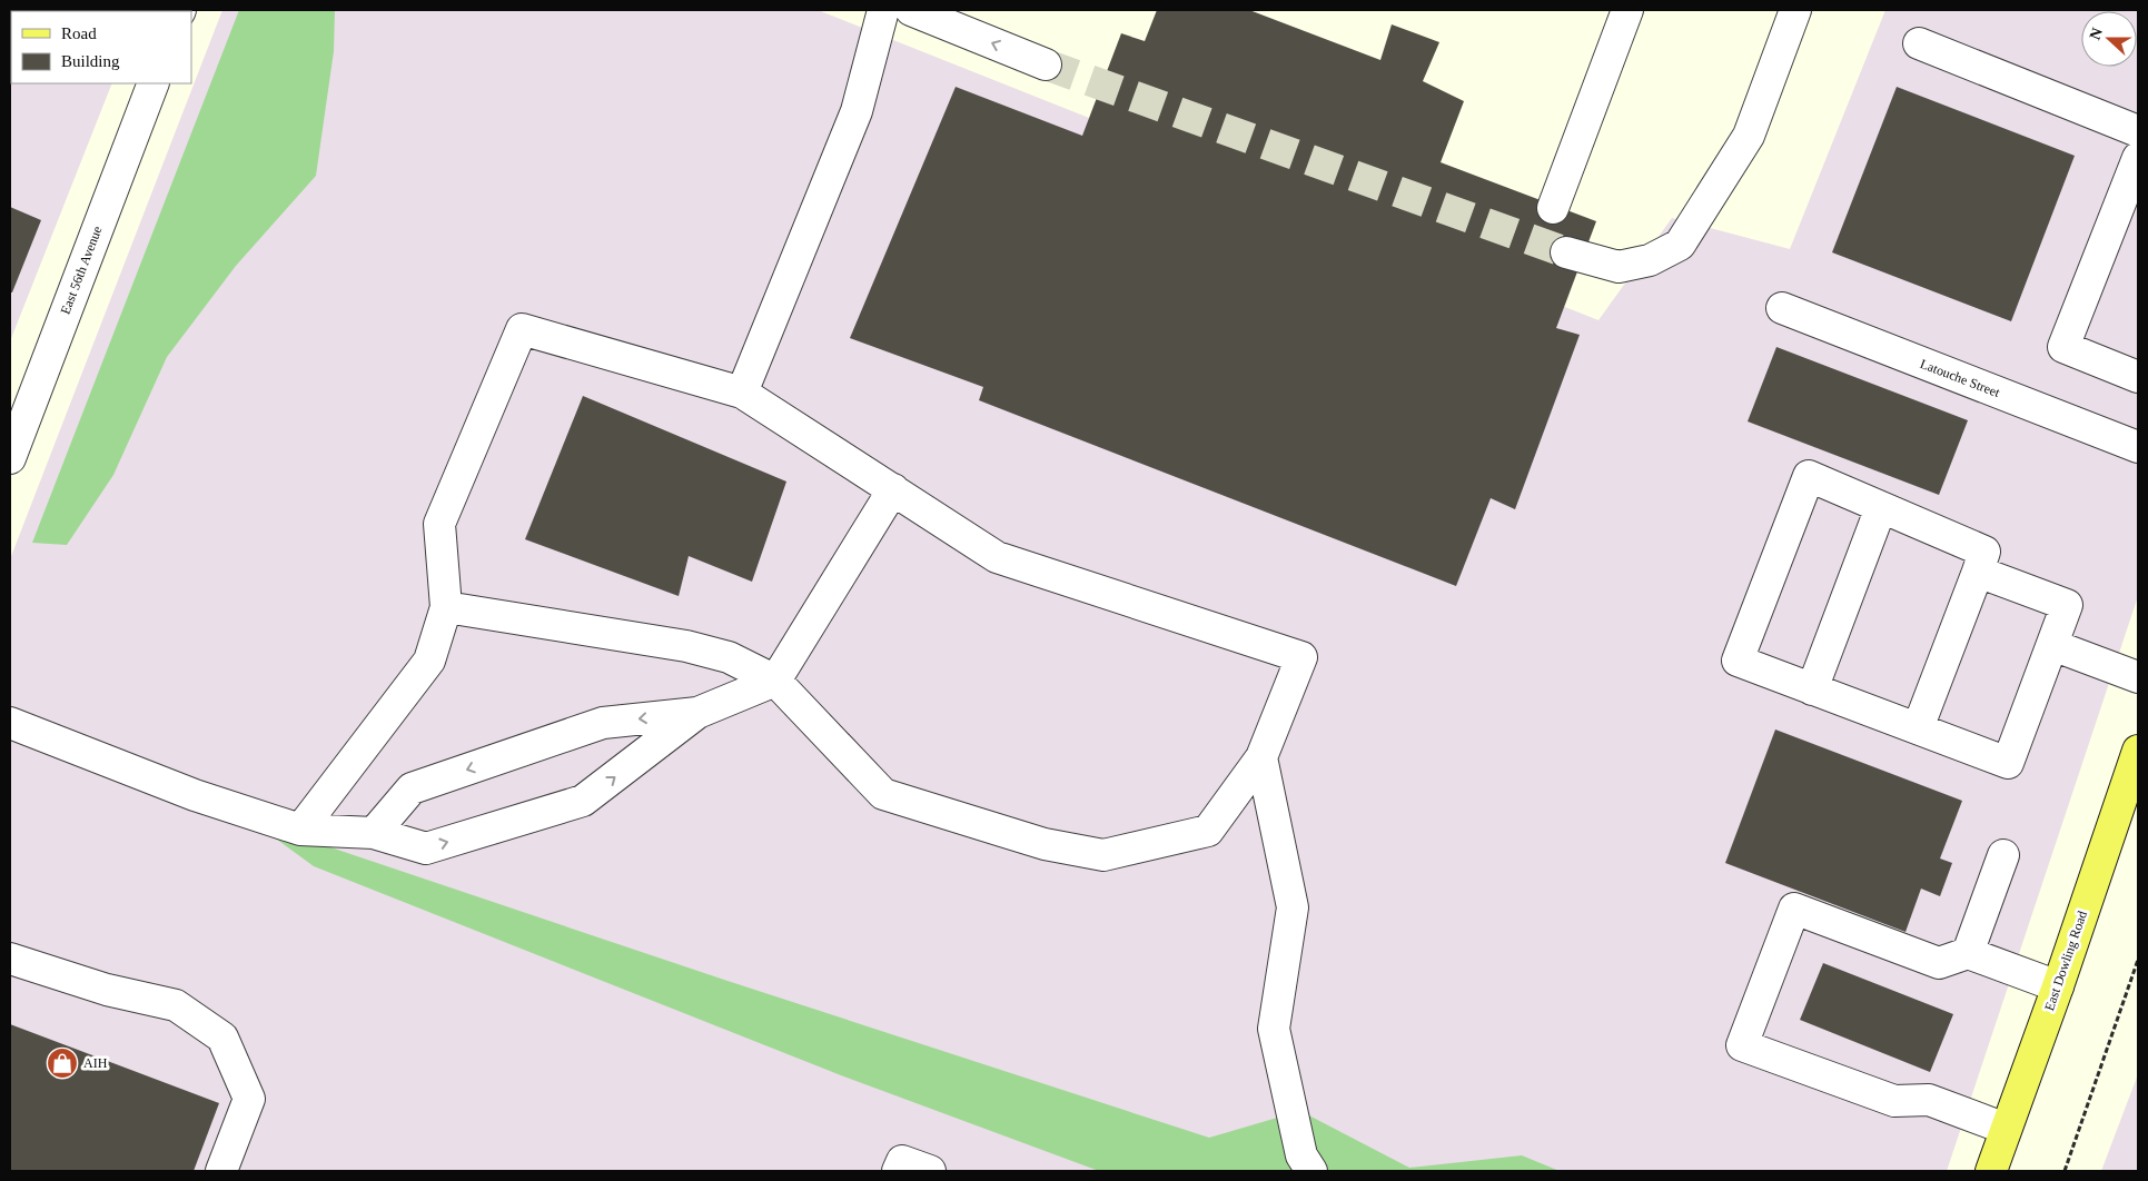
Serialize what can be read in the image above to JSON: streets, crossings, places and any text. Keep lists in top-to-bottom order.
{
  "streets": {
    "main road": ["East Dowling Road"],
    "street": ["East 56th Avenue", "Latouche Street"]
  },
  "places": {
    "shop": ["AIH"]
  },
  "legend": ["Road", "Building"],
  "north": "left"
}
